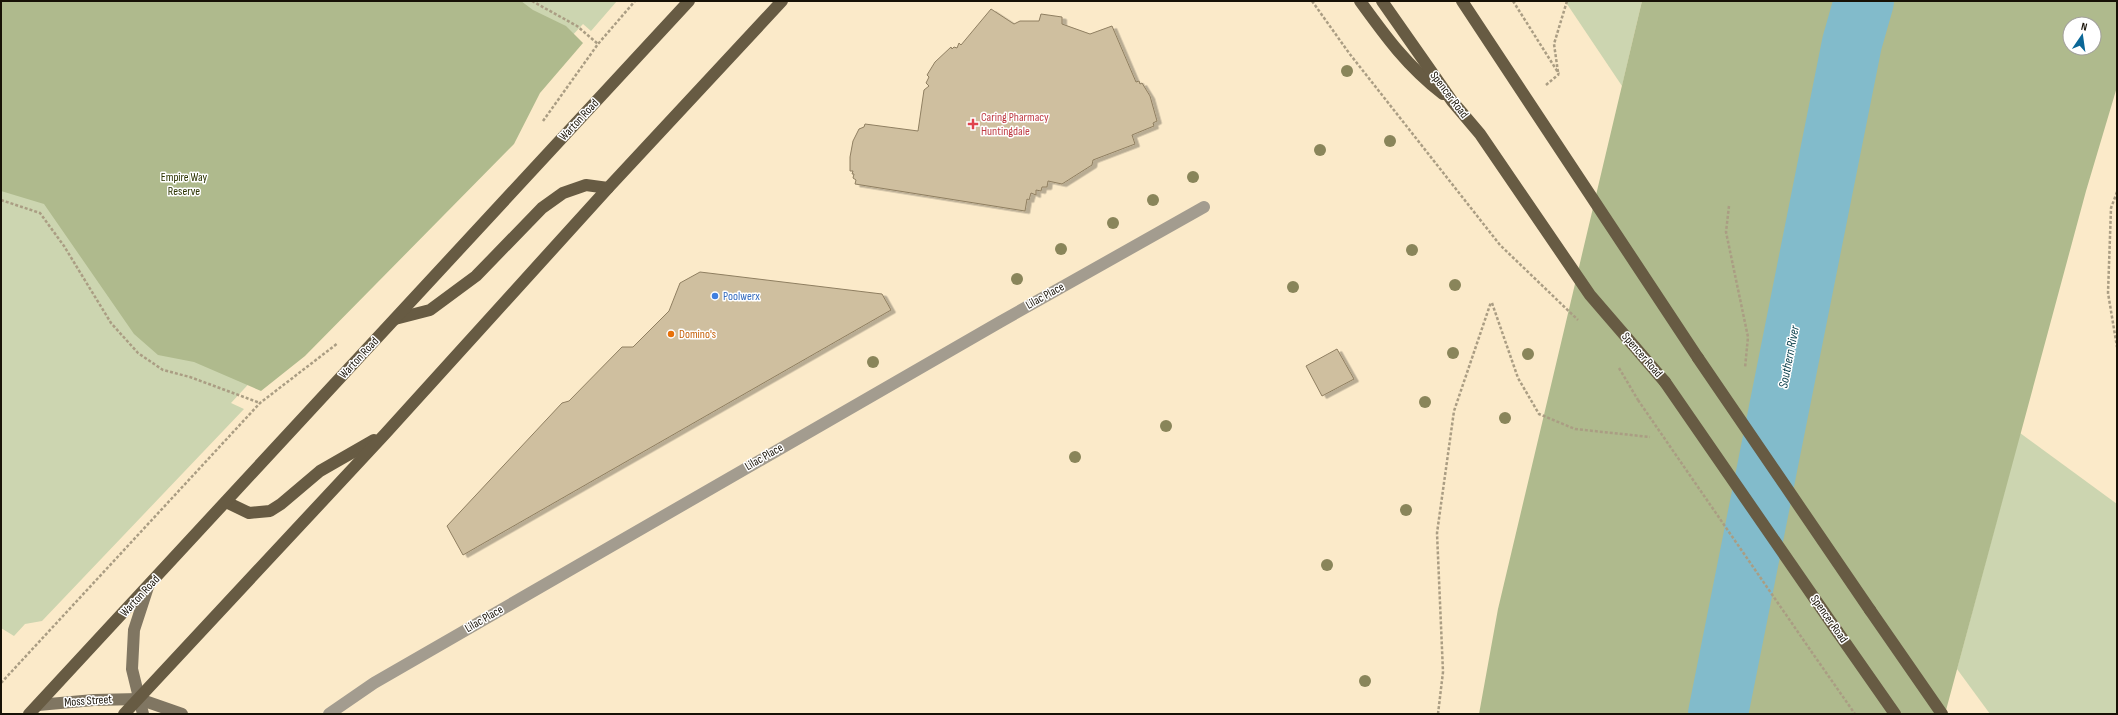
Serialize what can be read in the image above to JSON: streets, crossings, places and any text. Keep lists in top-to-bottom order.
{
  "streets": {
    "main road": ["Spencer Road", "Warton Road"],
    "street": ["Lilac Place", "Moss Street"]
  },
  "crossings": [
    ["Warton Road", "Moss Street"]
  ],
  "water": ["Southern River"],
  "parks": ["Empire Way Reserve"],
  "places": {
    "health": ["Caring Pharmacy Huntingdale"],
    "other": ["Poolwerx", "Domino's"]
  },
  "north": "top"
}
